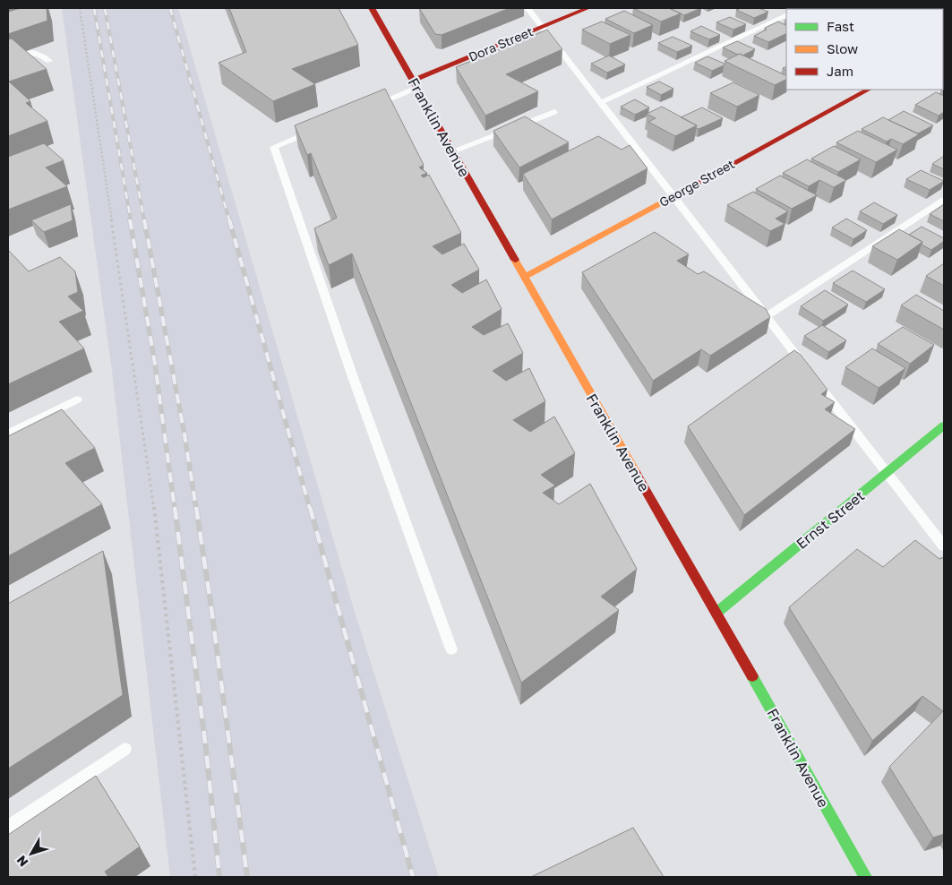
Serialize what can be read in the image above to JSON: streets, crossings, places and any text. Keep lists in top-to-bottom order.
{
  "streets": {
    "main road": [
      "Dora Street",
      "Franklin Avenue",
      "George Street",
      "Ernst Street"
    ]
  },
  "crossings": [
    ["Dora Street", "Franklin Avenue"],
    ["Franklin Avenue", "George Street"],
    ["Franklin Avenue", "Ernst Street"]
  ],
  "legend": ["Fast", "Slow", "Jam"],
  "north": "bottom left"
}
